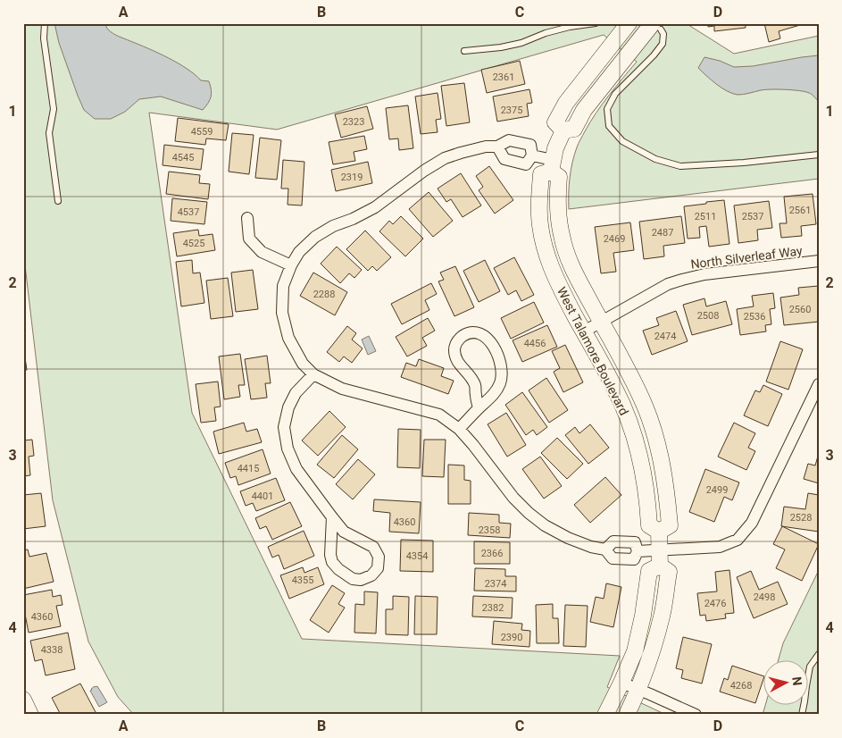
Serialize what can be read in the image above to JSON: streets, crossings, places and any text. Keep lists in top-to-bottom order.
{
  "streets": {
    "street": ["North Silverleaf Way", "West Talamore Boulevard"]
  },
  "crossings": [
    ["North Silverleaf Way", "West Talamore Boulevard"]
  ],
  "house_numbers": [
    "2361",
    "2375",
    "2323",
    "4559",
    "4545",
    "2319",
    "2561",
    "4537",
    "2511",
    "2537",
    "2487",
    "2469",
    "4525",
    "2288",
    "2560",
    "2508",
    "2536",
    "2474",
    "4456",
    "4415",
    "2499",
    "4401",
    "2528",
    "4360",
    "2358",
    "2366",
    "4354",
    "4355",
    "2374",
    "2498",
    "2476",
    "2382",
    "4360",
    "2390",
    "4338",
    "4268"
  ],
  "north": "right",
  "grid": {
    "columns": [
      "A",
      "B",
      "C",
      "D"
    ],
    "rows": [
      "1",
      "2",
      "3",
      "4"
    ]
  }
}
